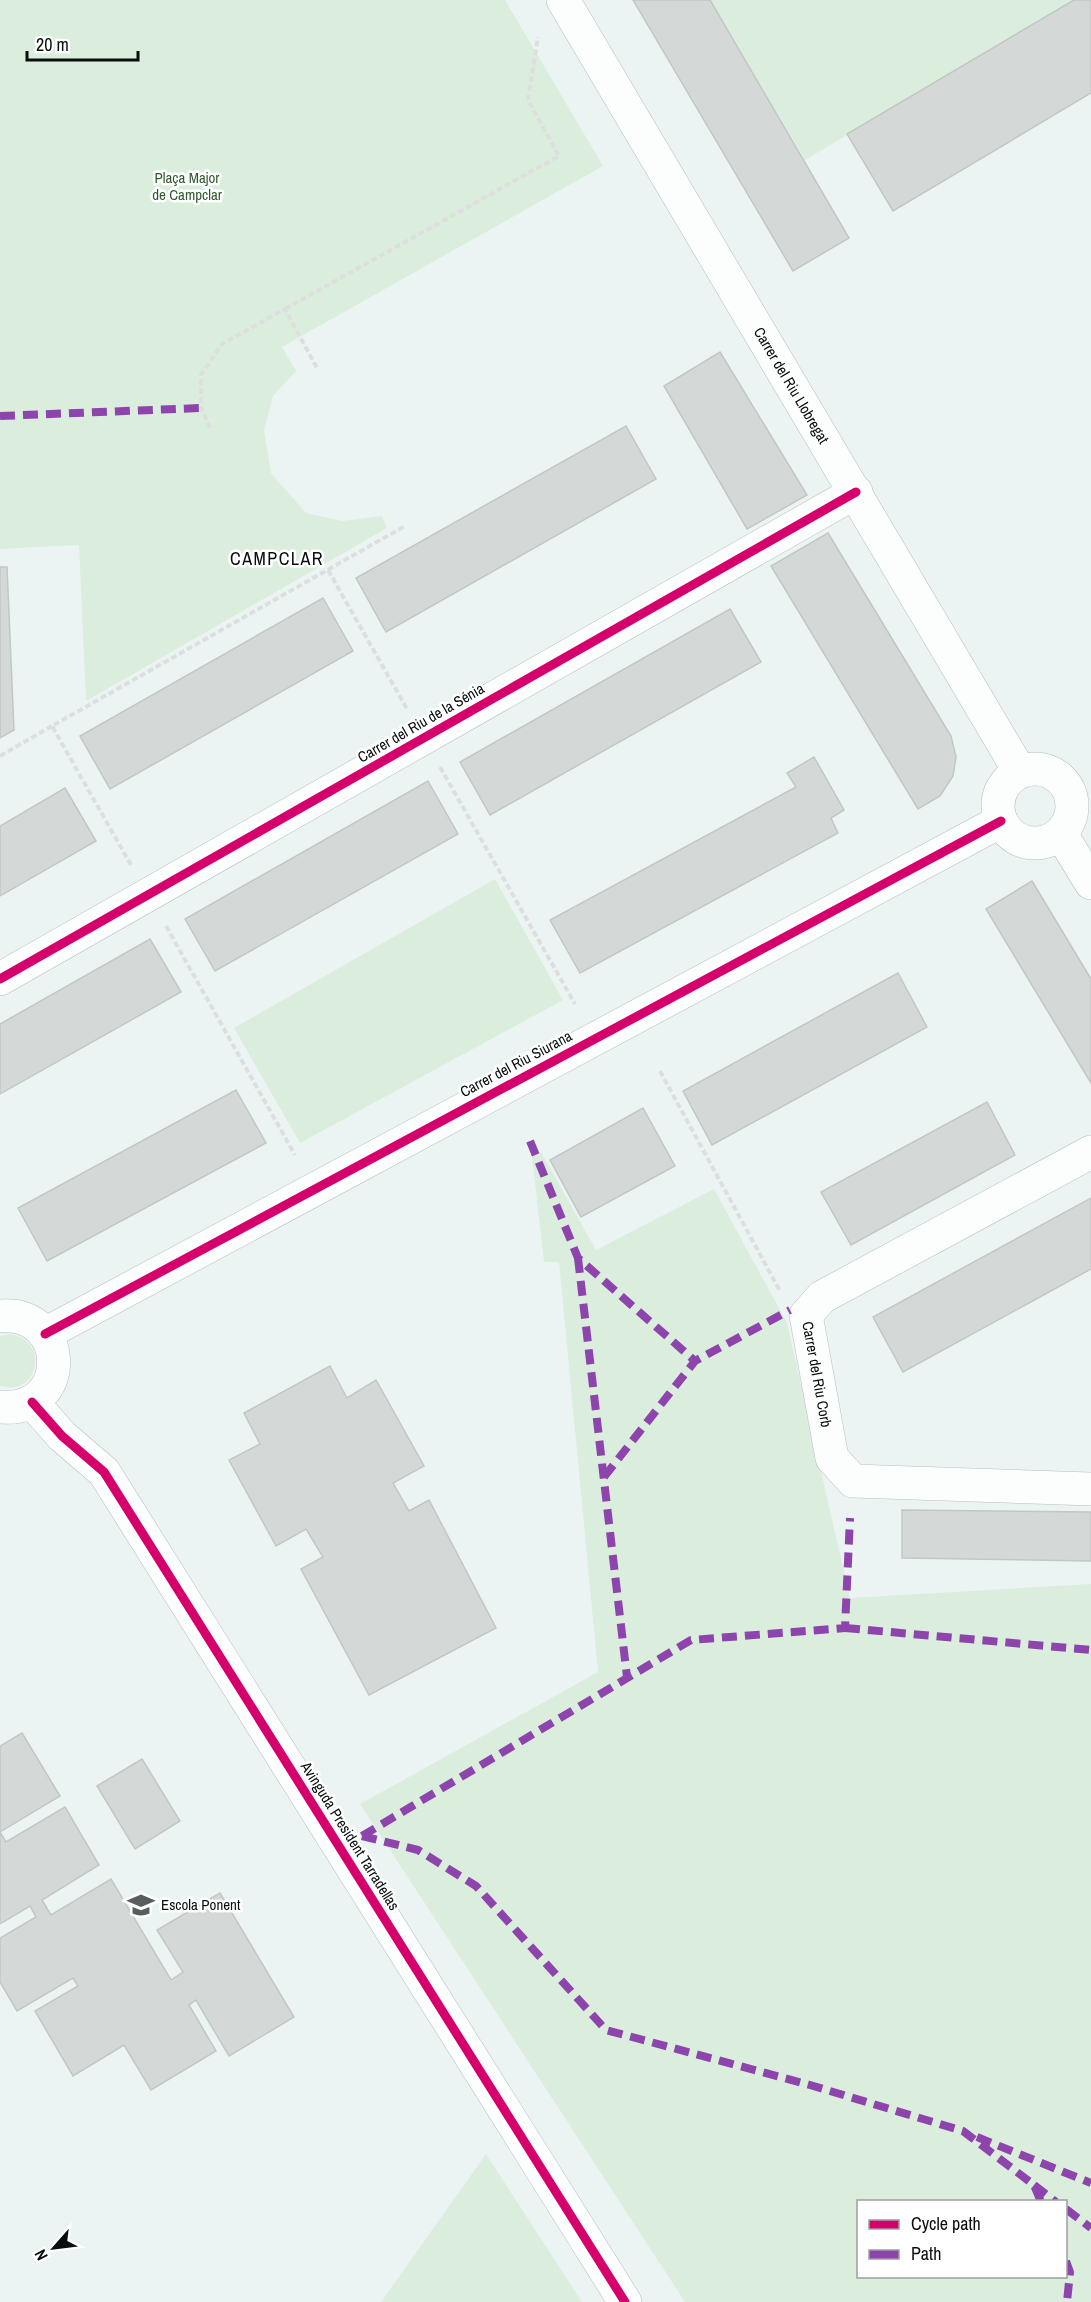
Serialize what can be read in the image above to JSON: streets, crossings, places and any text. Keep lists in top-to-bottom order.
{
  "streets": {
    "street": [
      "Carrer del Riu Llobregat",
      "Carrer del Riu de la Sénia",
      "Carrer del Riu Siurana",
      "Carrer del Riu Corb",
      "Avinguda President Tarradellas"
    ]
  },
  "crossings": [
    ["Carrer del Riu Llobregat", "Carrer del Riu de la Sénia"],
    ["Carrer del Riu Llobregat", "Carrer del Riu Siurana"]
  ],
  "districts": ["CAMPCLAR"],
  "parks": ["Plaça Major de Campclar"],
  "places": {
    "school or university": ["Escola Ponent"]
  },
  "legend": ["Cycle path", "Path"],
  "scale_bar": "20 m",
  "north": "bottom left"
}
